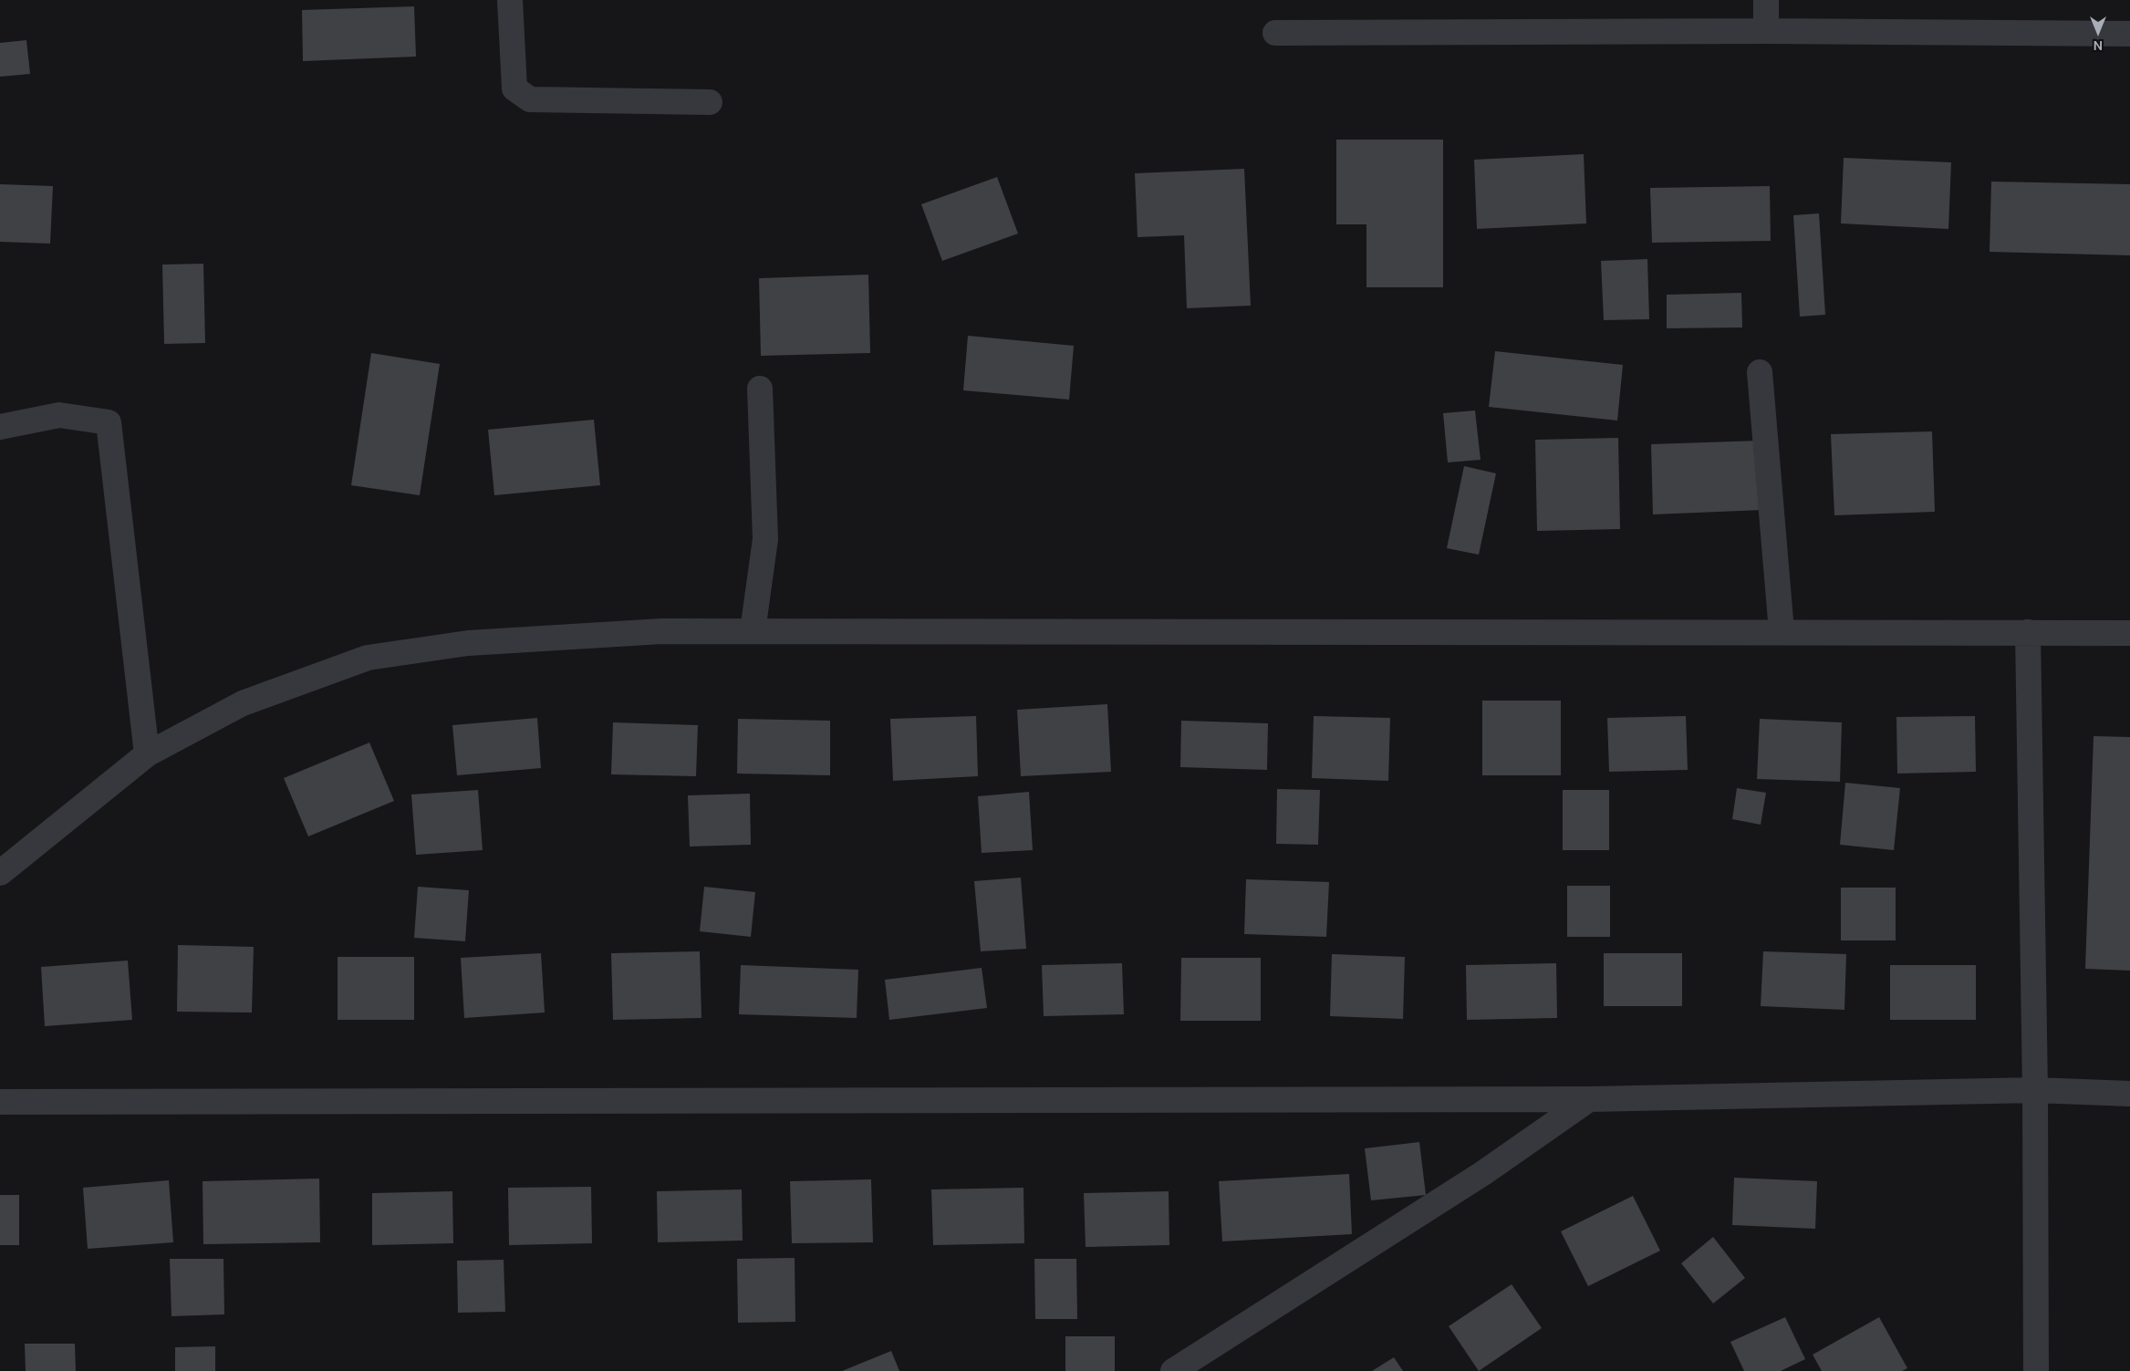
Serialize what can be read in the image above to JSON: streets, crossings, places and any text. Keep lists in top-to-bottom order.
{
  "north": "bottom"
}
